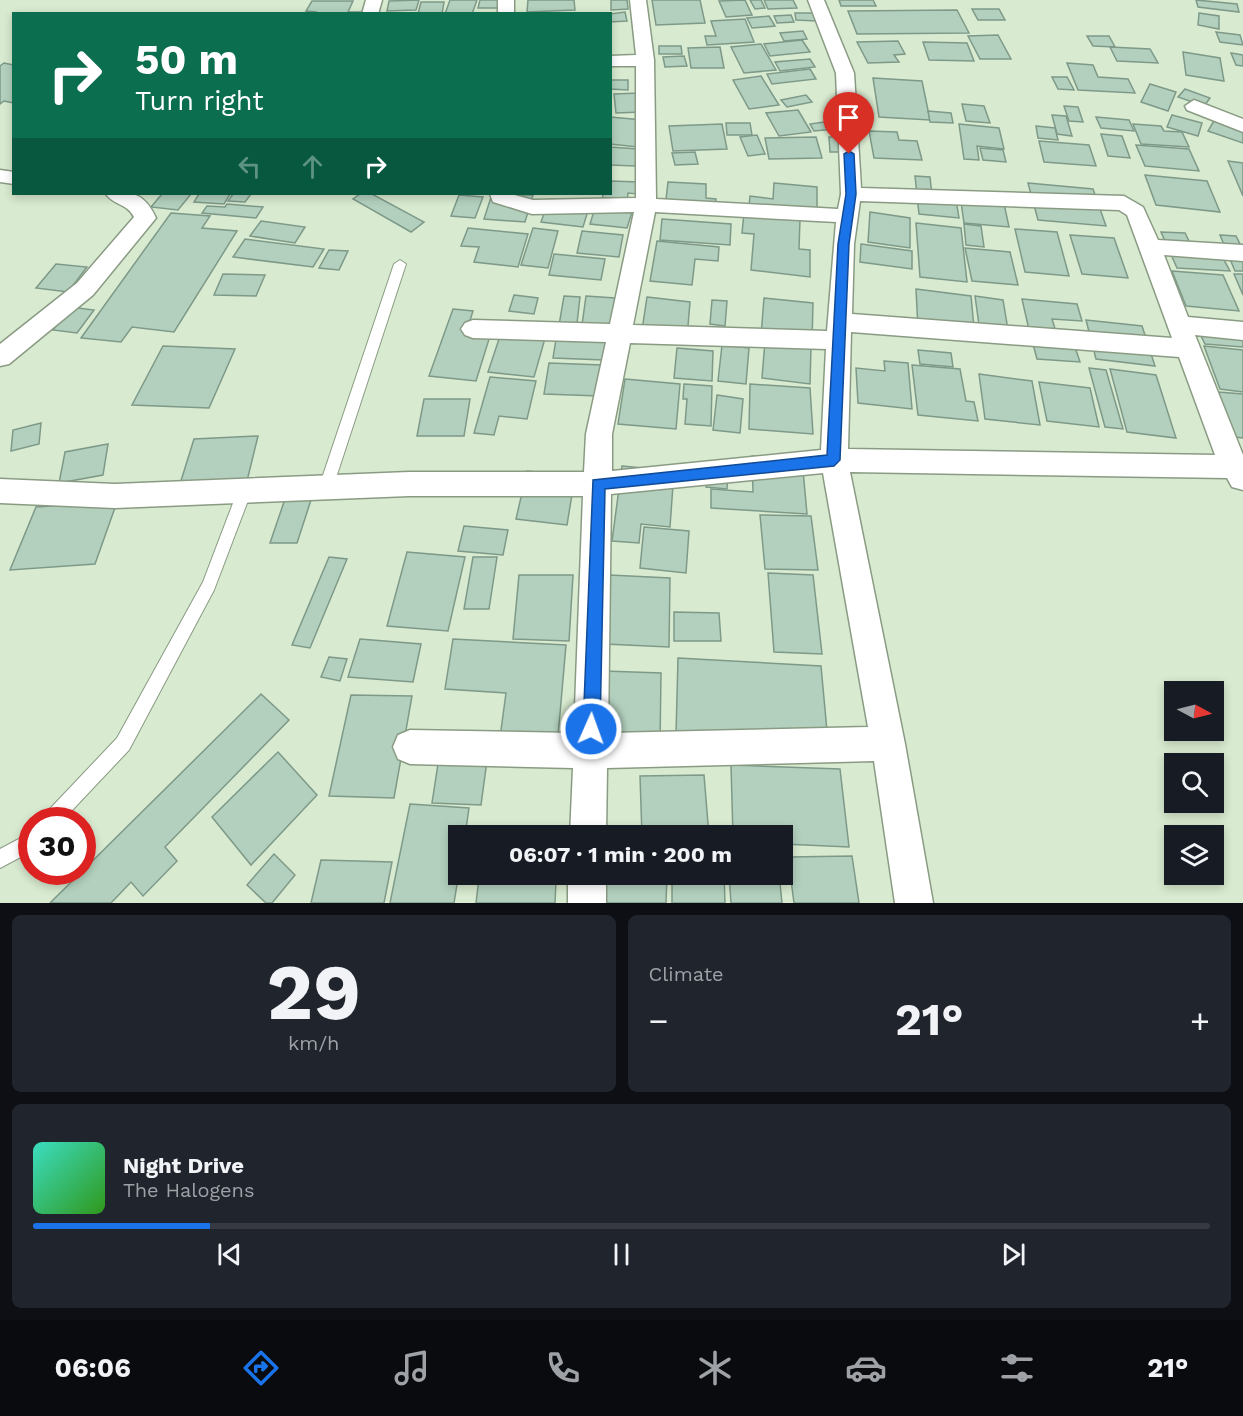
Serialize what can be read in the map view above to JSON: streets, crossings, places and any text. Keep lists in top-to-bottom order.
{
  "north": "right",
  "page": {
    "turn": ["50 m", "Turn right"],
    "limit": "30",
    "trip": "06:07 · 1 min · 200 m",
    "tile": [
      ["29", "km/h"],
      "Climate"
    ],
    "heat": ["−", "21°", "+"],
    "song": ["Night Drive", "The Halogens"],
    "tabs": ["06:06", "21°"]
  }
}
